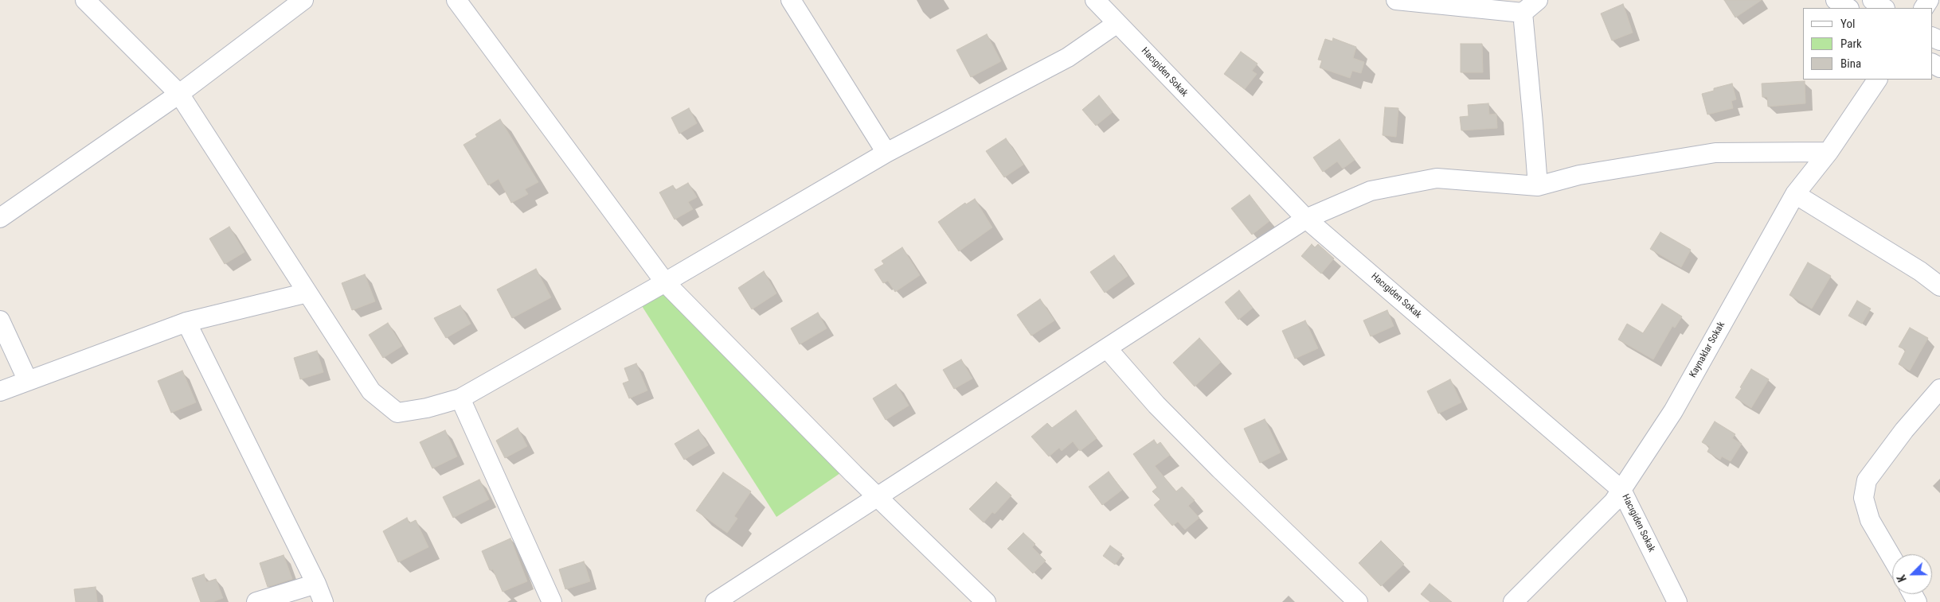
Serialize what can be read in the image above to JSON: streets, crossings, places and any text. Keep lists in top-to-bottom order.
{
  "streets": {
    "street": ["Hacıgiden Sokak", "Kaynaklar Sokak"]
  },
  "crossings": [
    ["Hacıgiden Sokak", "Kaynaklar Sokak"]
  ],
  "legend": ["Yol", "Park", "Bina"],
  "north": "bottom left"
}
